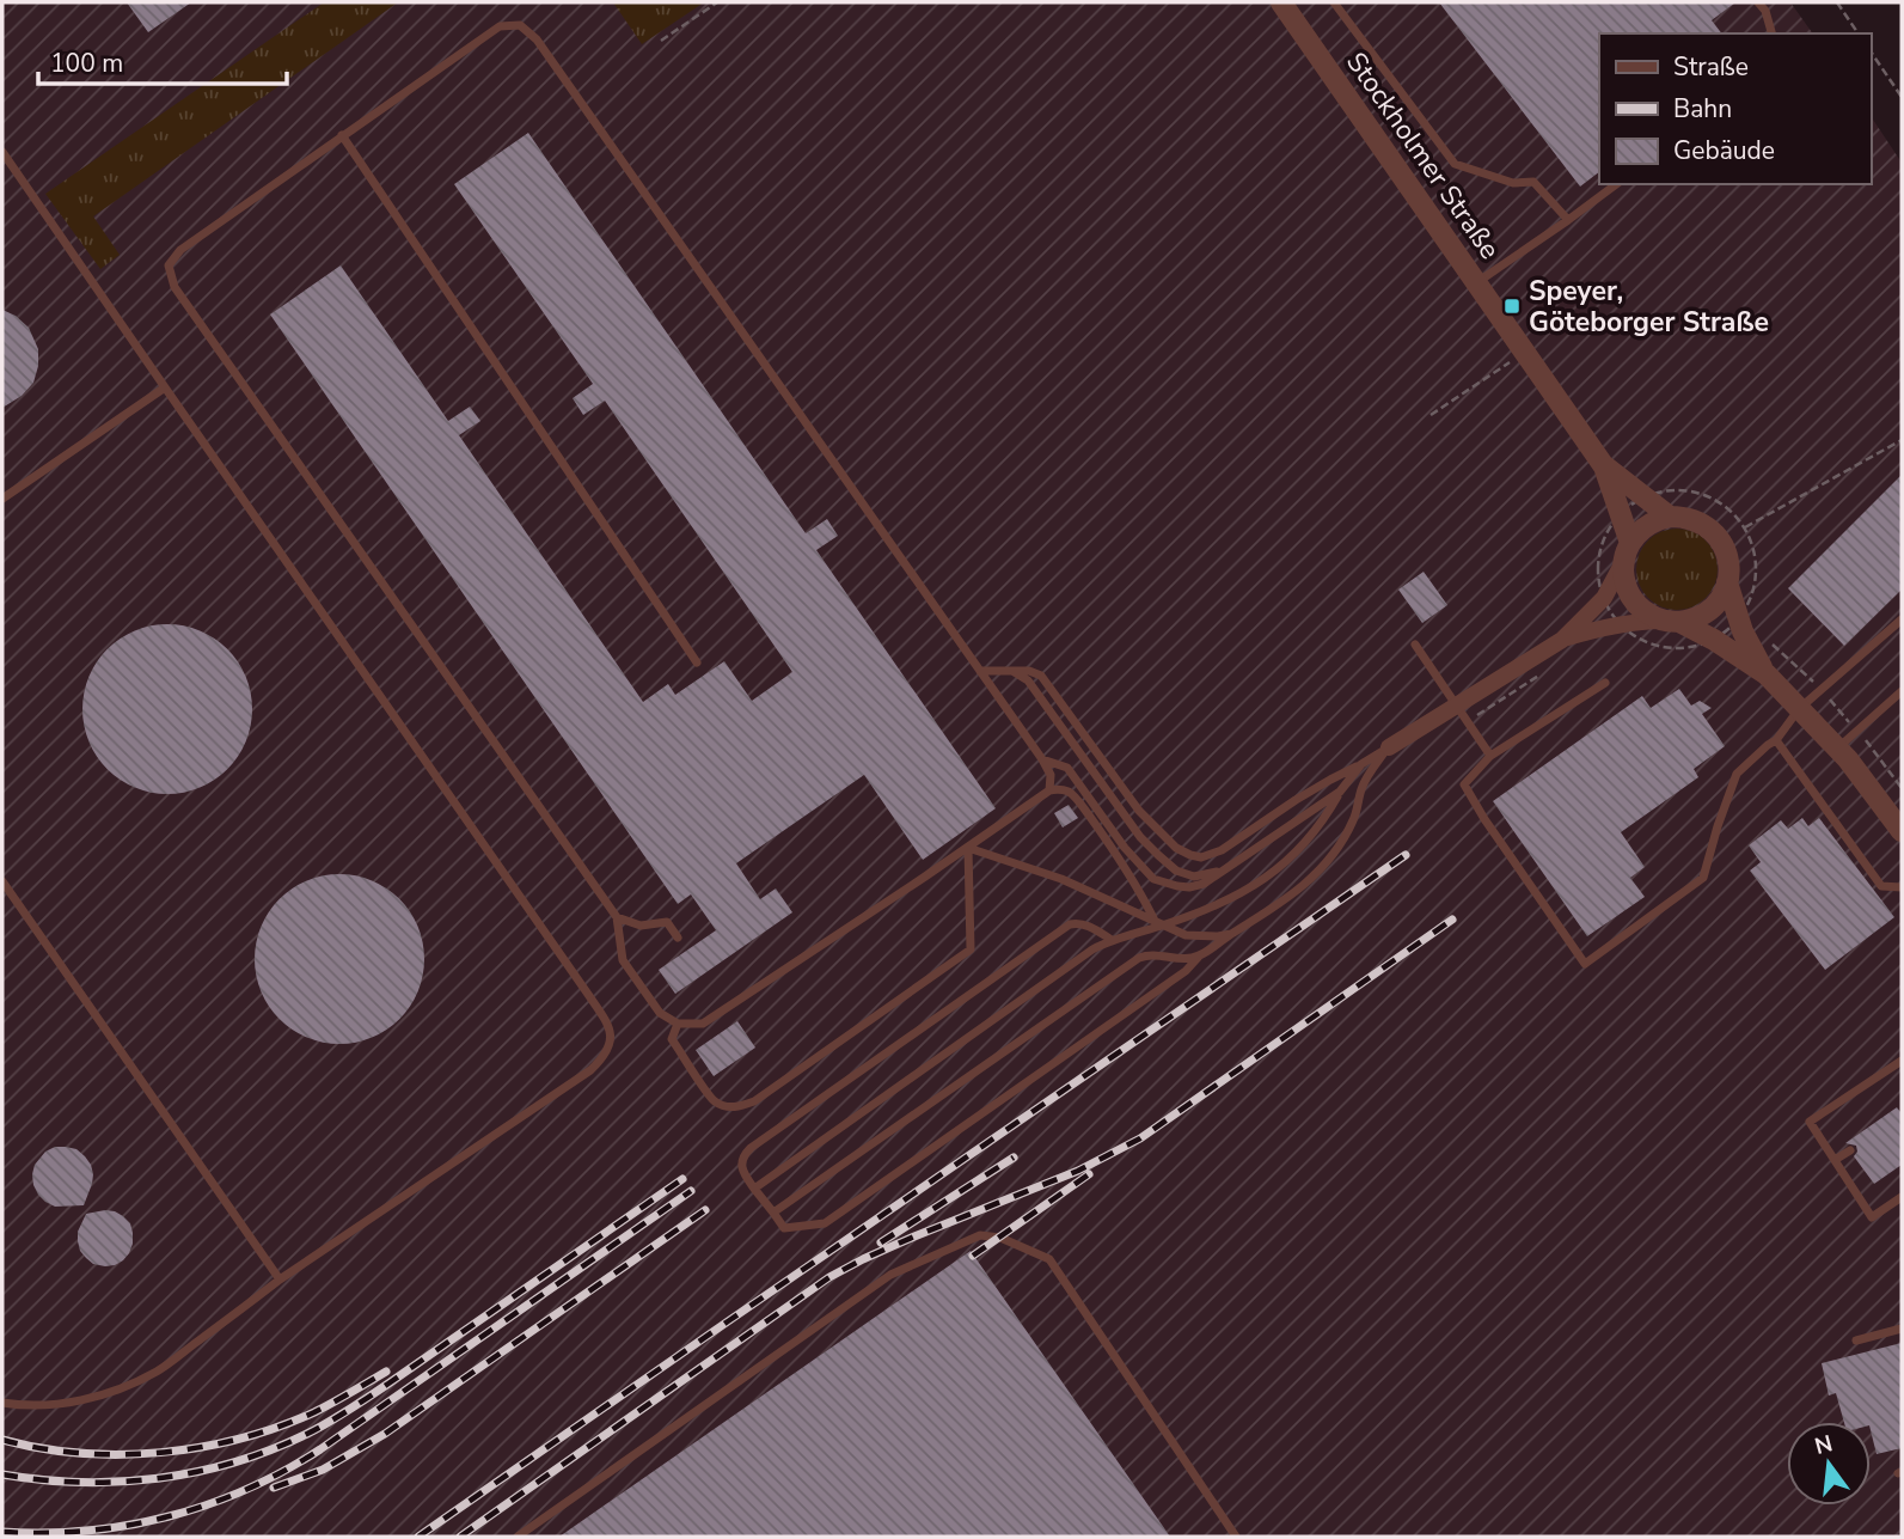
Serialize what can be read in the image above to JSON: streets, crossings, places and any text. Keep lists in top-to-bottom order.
{
  "streets": {
    "street": ["Stockholmer Straße"]
  },
  "places": {
    "transit": ["Speyer, Göteborger Straße"]
  },
  "legend": ["Straße", "Bahn", "Gebäude"],
  "scale_bar": "100 m",
  "north": "top"
}
